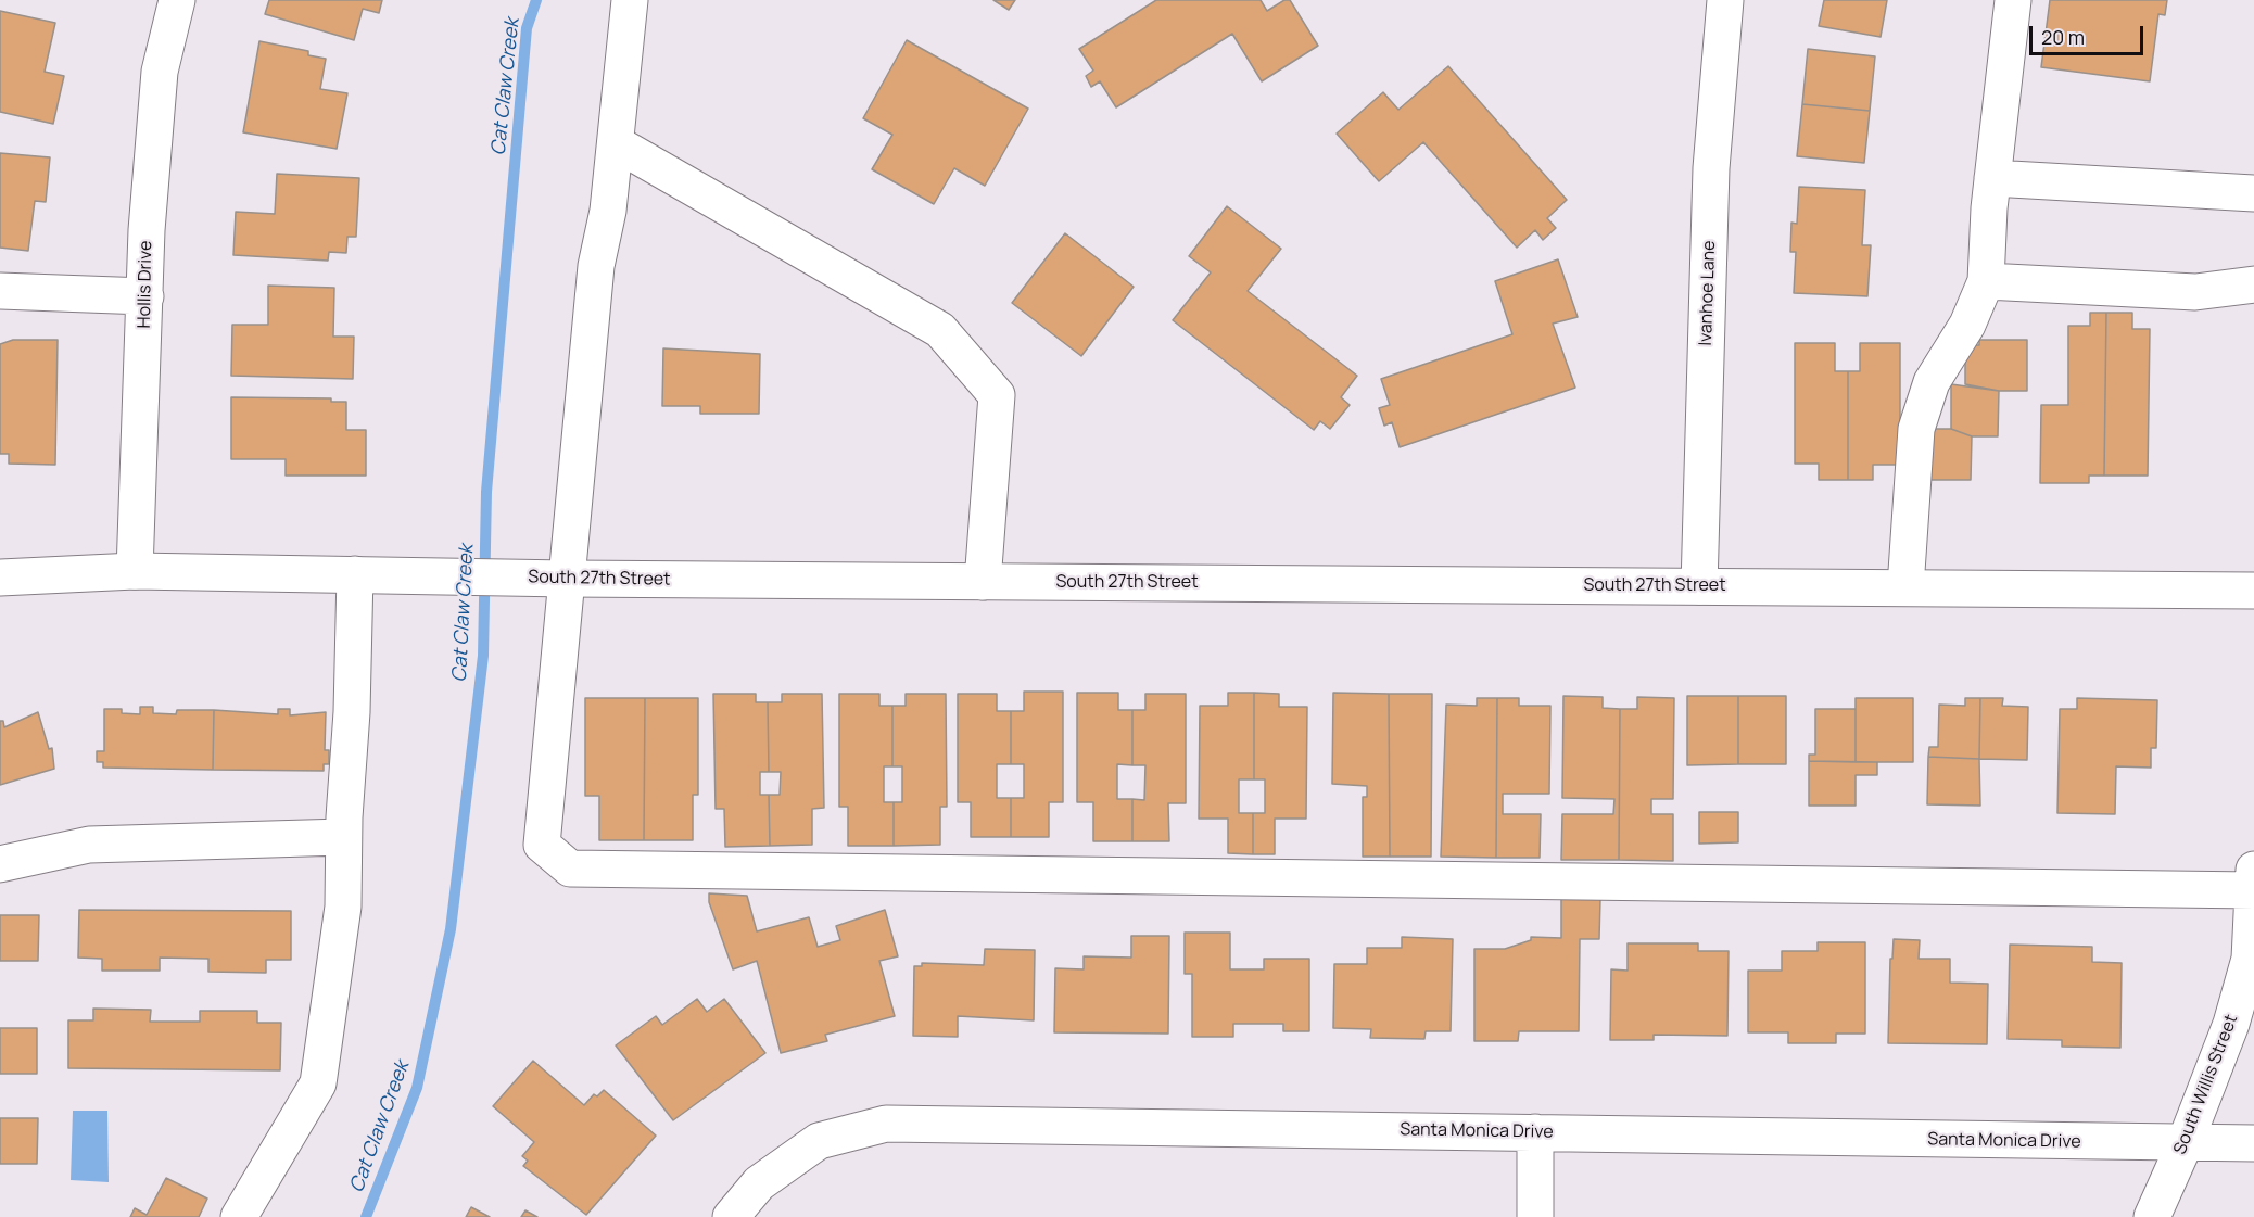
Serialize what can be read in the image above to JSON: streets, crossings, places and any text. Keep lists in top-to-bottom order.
{
  "streets": {
    "street": [
      "Hollis Drive",
      "Ivanhoe Lane",
      "South 27th Street",
      "South Willis Street",
      "Santa Monica Drive"
    ]
  },
  "crossings": [
    ["Hollis Drive", "South 27th Street"],
    ["Ivanhoe Lane", "South 27th Street"],
    ["South Willis Street", "Santa Monica Drive"]
  ],
  "water": ["Cat Claw Creek"],
  "scale_bar": "20 m"
}
